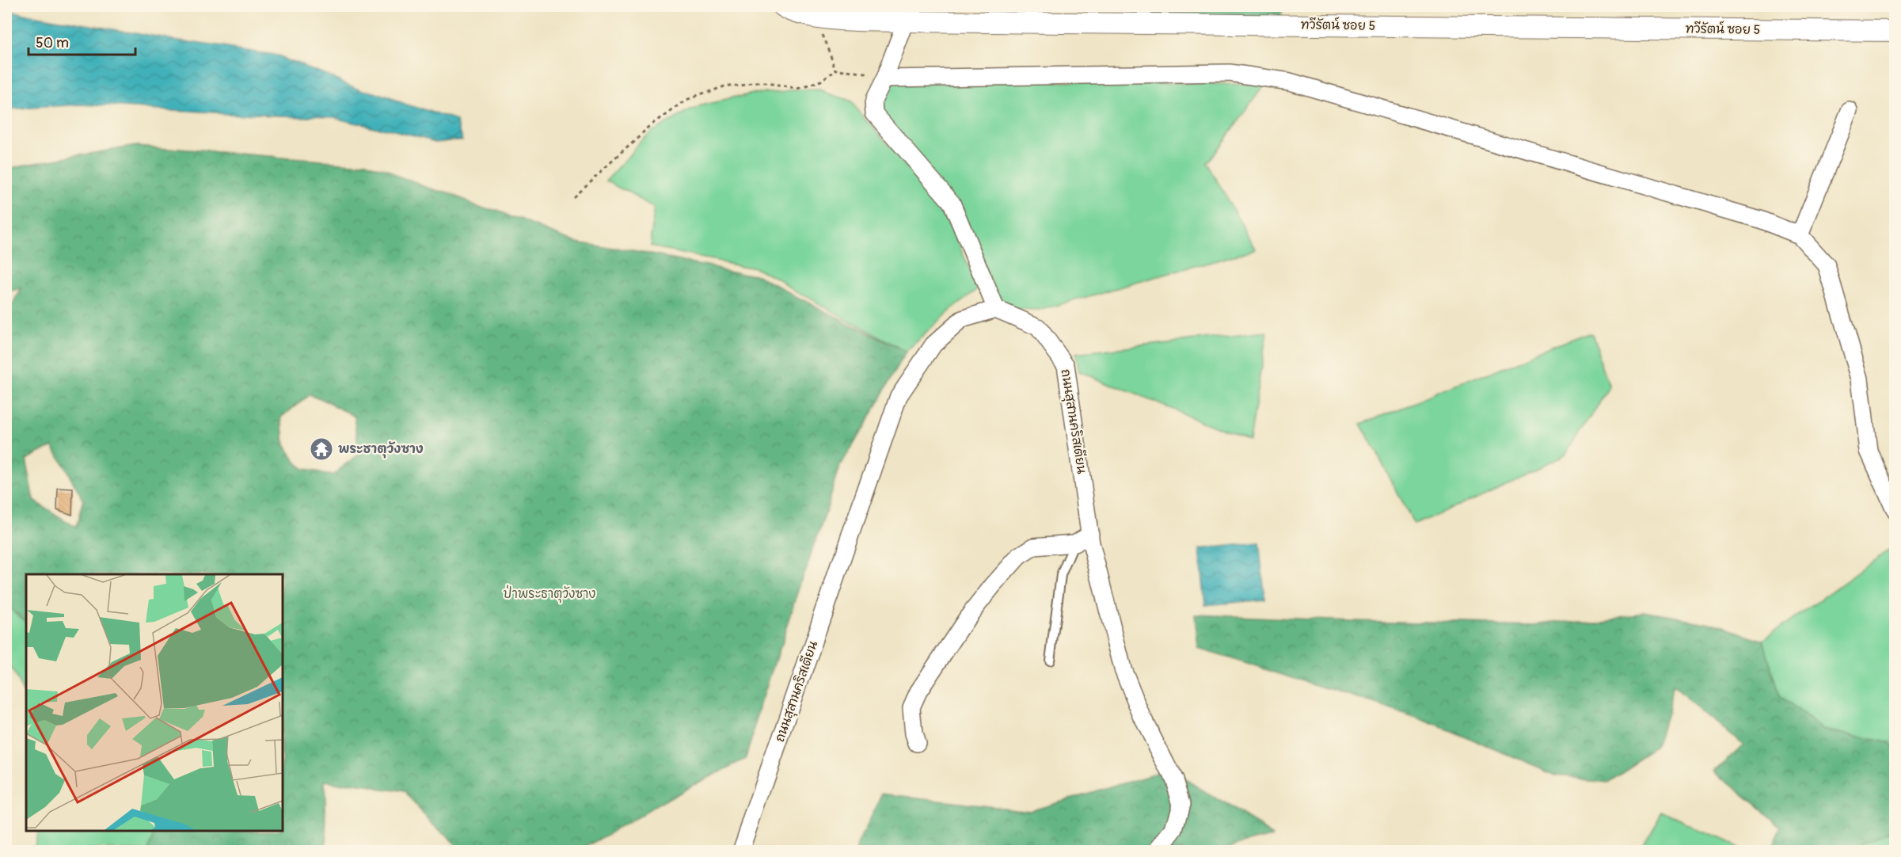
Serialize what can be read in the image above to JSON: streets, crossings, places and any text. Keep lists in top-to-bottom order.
{
  "streets": {
    "street": ["ทวีรัตน์ ซอย 5", "ถนนสุสานคริสเตียน"]
  },
  "parks": ["ป่าพระธาตุวังซาง"],
  "places": {
    "temple": ["พระธาตุวังซาง"]
  },
  "scale_bar": "50 m"
}
